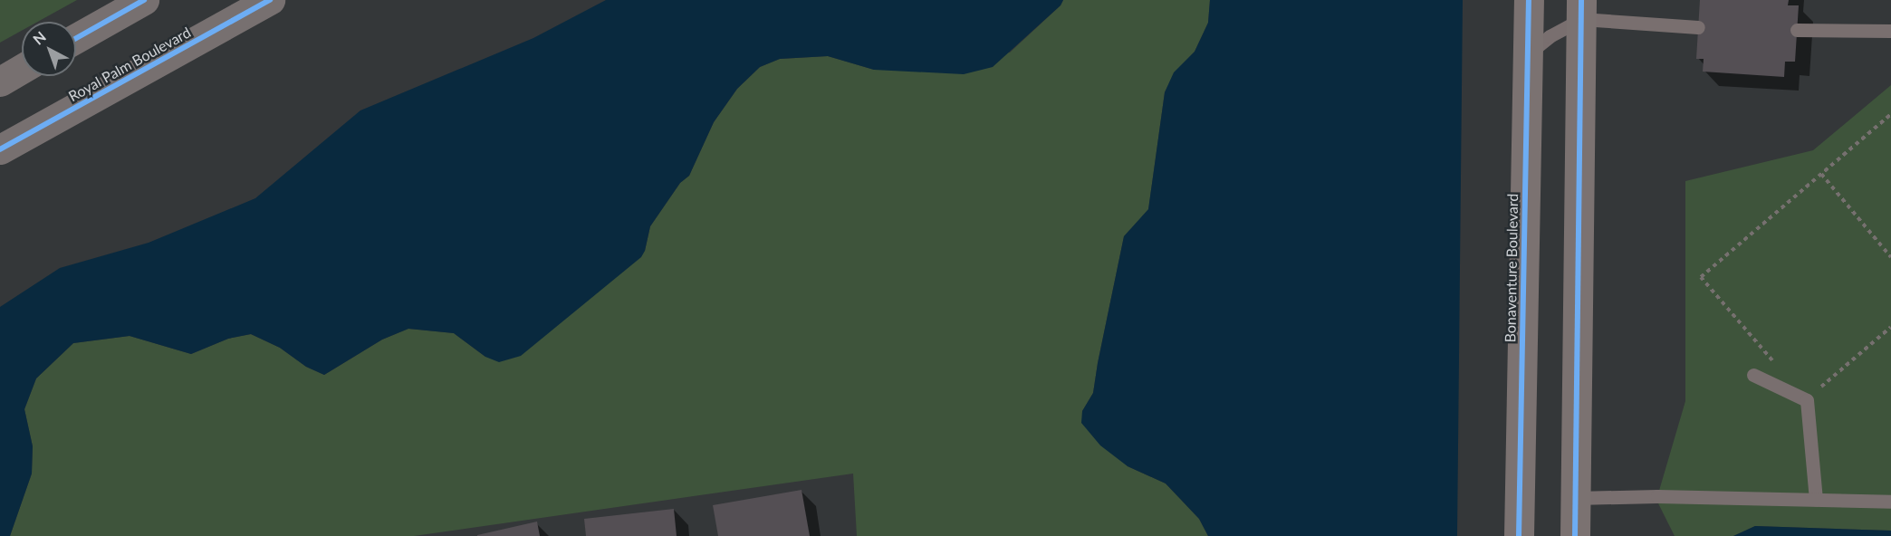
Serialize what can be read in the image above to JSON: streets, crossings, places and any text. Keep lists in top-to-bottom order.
{
  "streets": {
    "main road": ["Royal Palm Boulevard", "Bonaventure Boulevard"]
  },
  "north": "top left"
}
